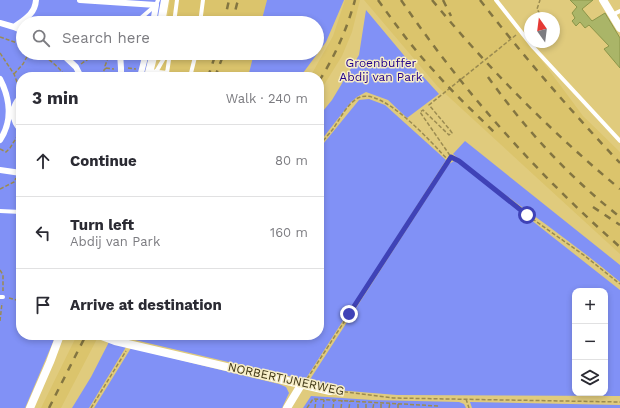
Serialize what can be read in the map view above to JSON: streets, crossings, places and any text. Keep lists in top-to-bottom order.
{
  "streets": {
    "street": ["NORBERTIJNERWEG"]
  },
  "parks": ["Groenbuffer Abdij van Park"],
  "north": "top",
  "page": {
    "search": "Search here",
    "heading": ["3 min", "Walk · 240 m"],
    "list": [
      ["Continue", "80 m"],
      ["Turn left", "Abdij van Park", "160 m"],
      "Arrive at destination"
    ],
    "map_buttons": ["+", "−"]
  }
}
